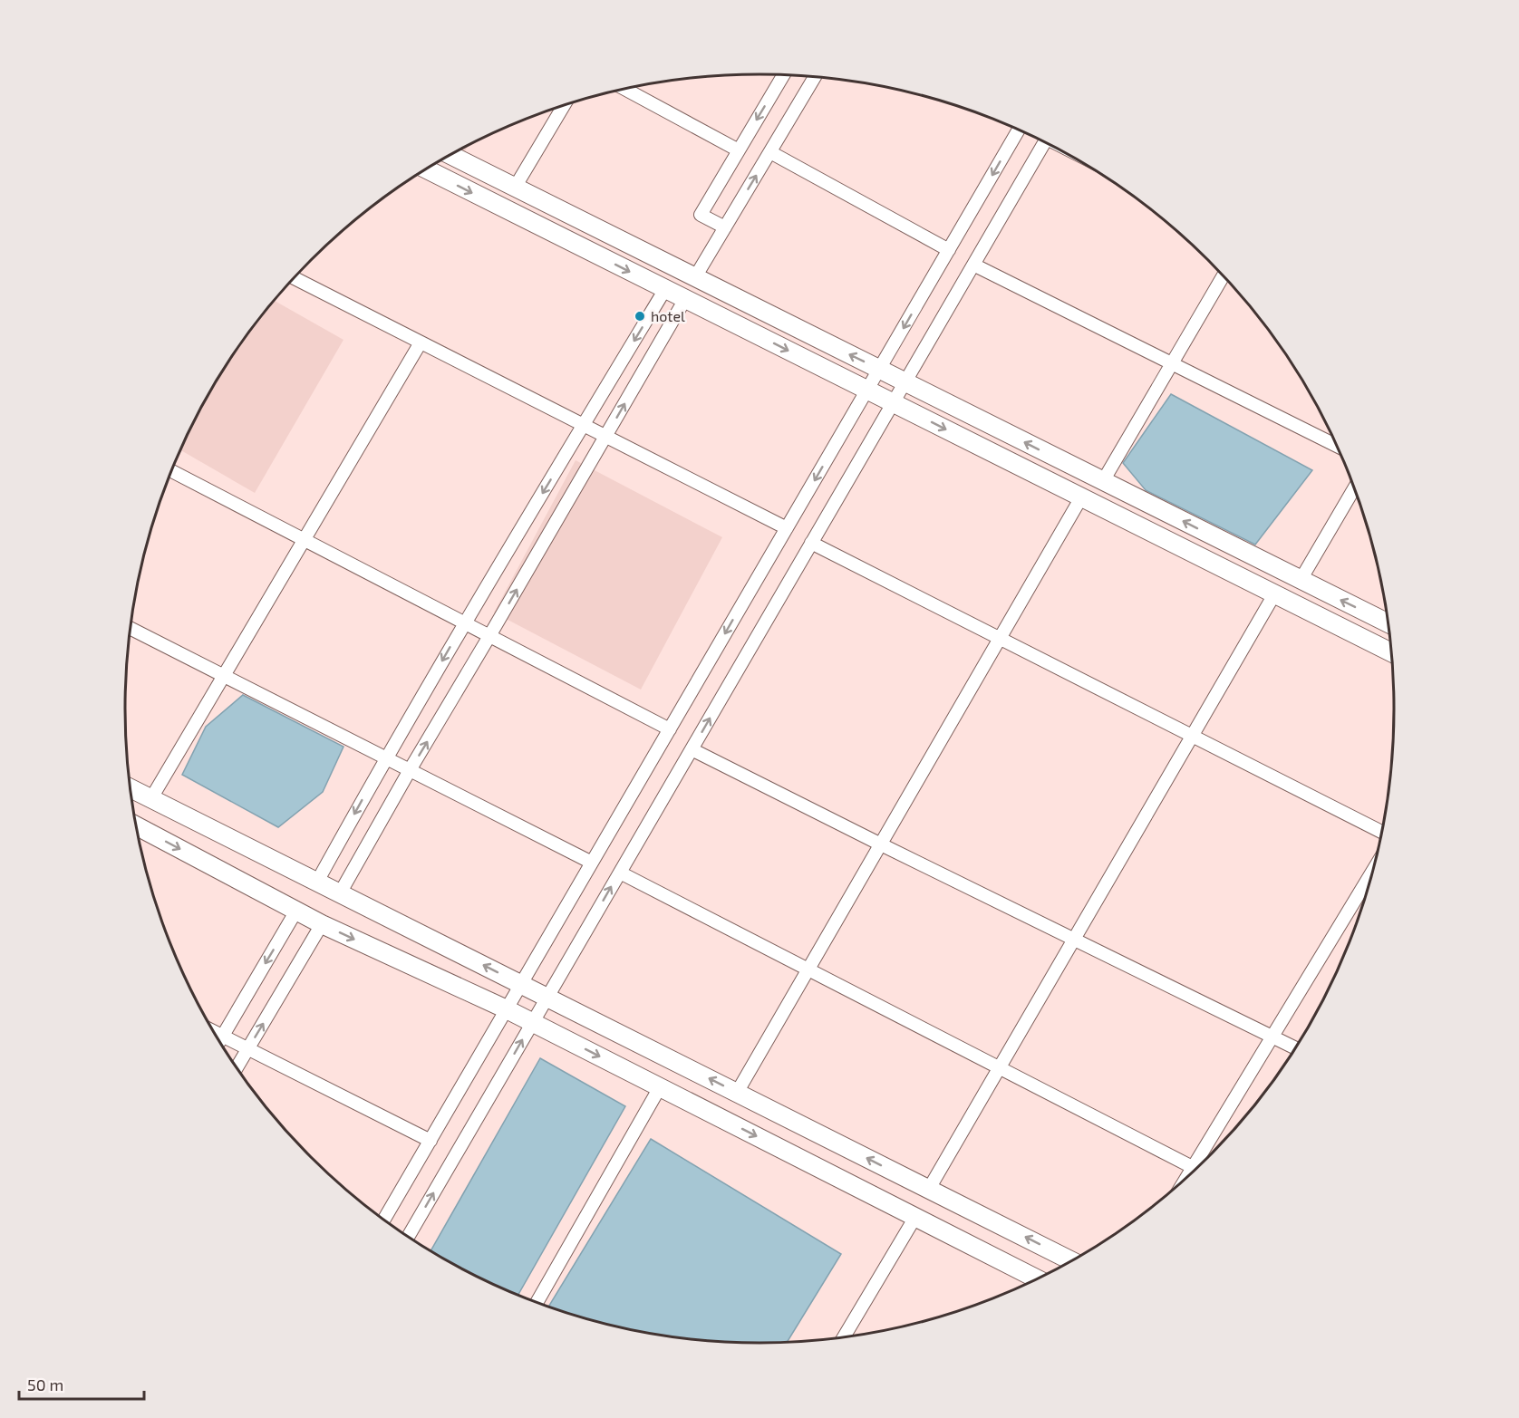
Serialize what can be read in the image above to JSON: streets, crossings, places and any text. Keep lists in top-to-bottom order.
{
  "places": ["hotel"],
  "scale_bar": "50 m"
}
